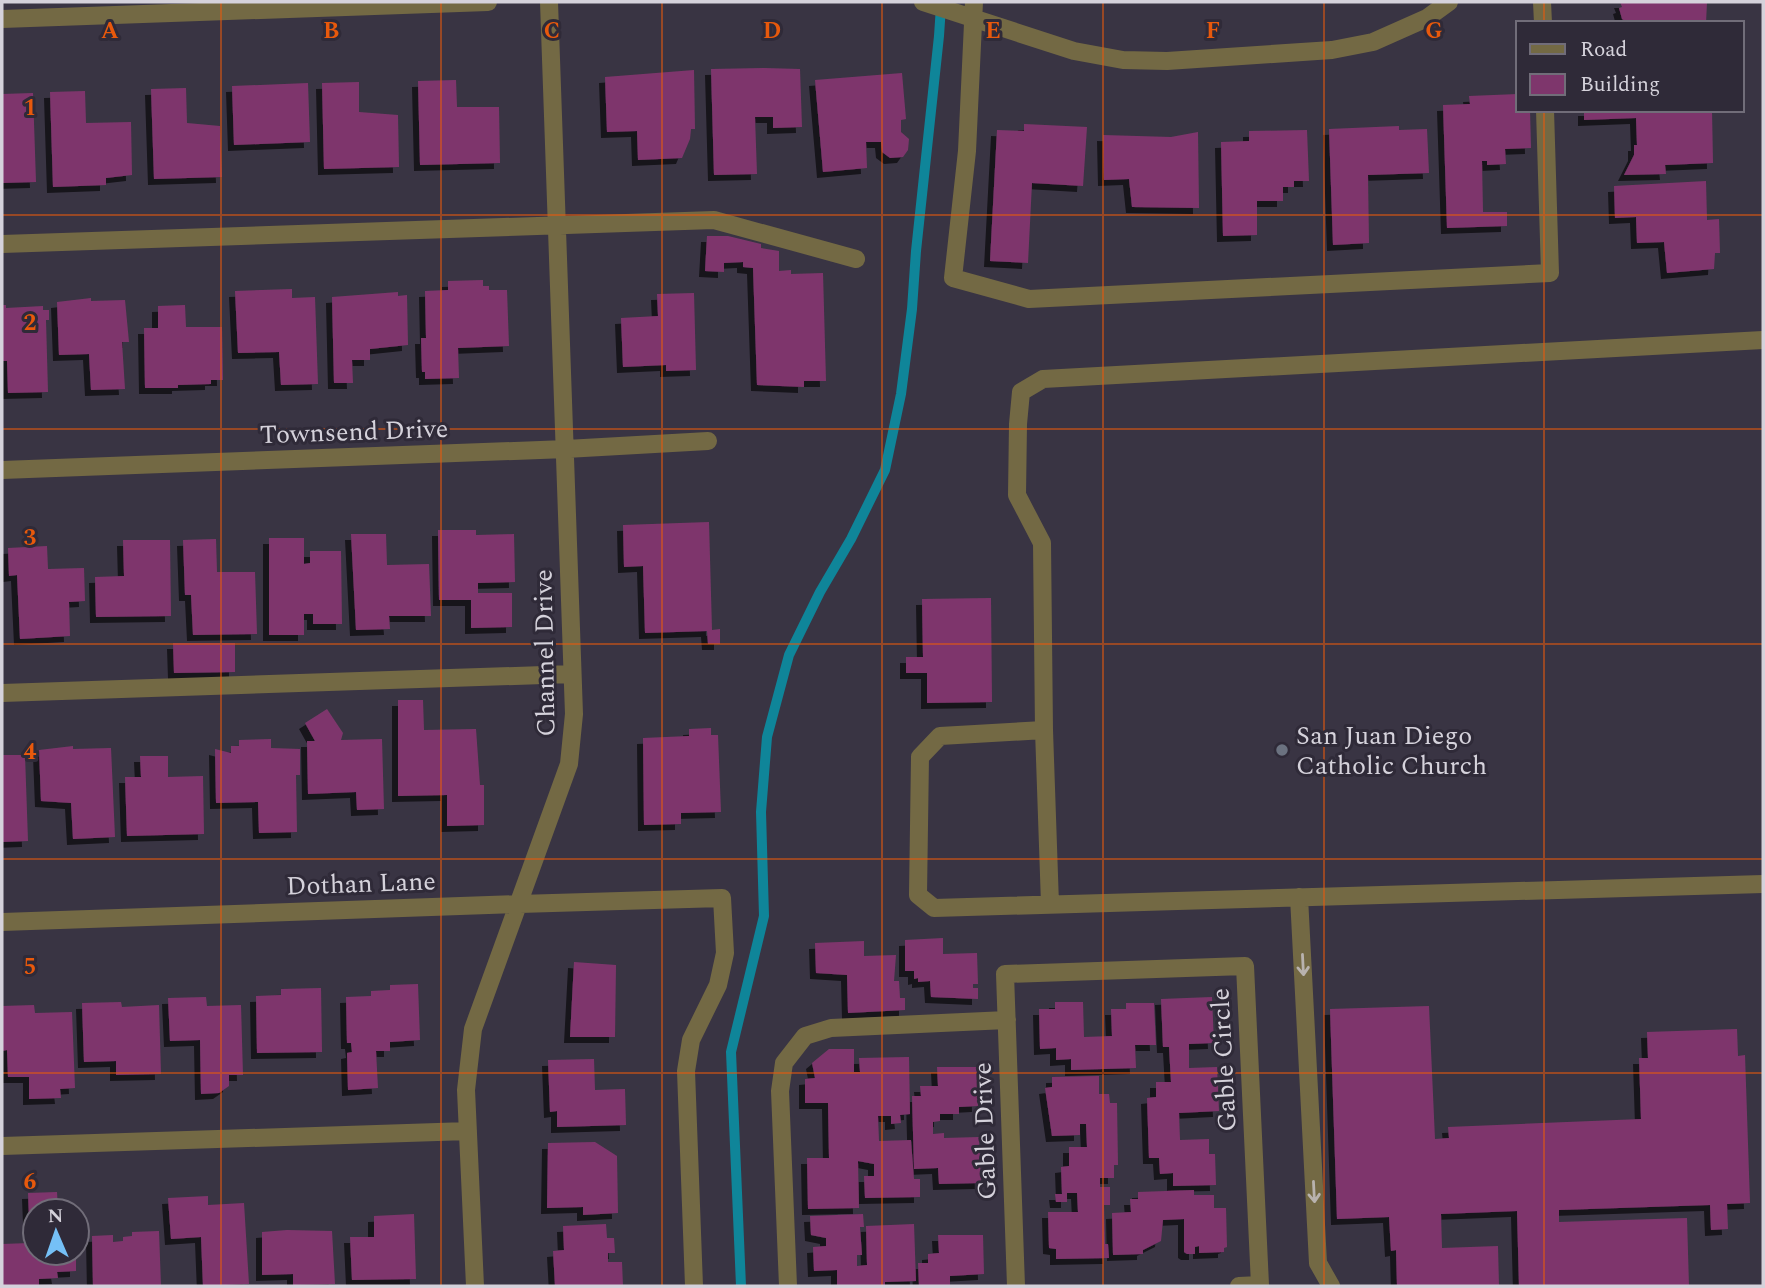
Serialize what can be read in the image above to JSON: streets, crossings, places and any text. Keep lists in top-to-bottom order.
{
  "streets": {
    "street": [
      "Townsend Drive",
      "Channel Drive",
      "Dothan Lane",
      "Gable Circle",
      "Gable Drive"
    ]
  },
  "crossings": [
    ["Townsend Drive", "Channel Drive"],
    ["Channel Drive", "Dothan Lane"],
    ["Gable Circle", "Gable Drive"]
  ],
  "places": ["San Juan Diego Catholic Church"],
  "legend": ["Road", "Building"],
  "north": "top",
  "grid": {
    "columns": [
      "A",
      "B",
      "C",
      "D",
      "E",
      "F",
      "G"
    ],
    "rows": [
      "1",
      "2",
      "3",
      "4",
      "5",
      "6"
    ]
  }
}
